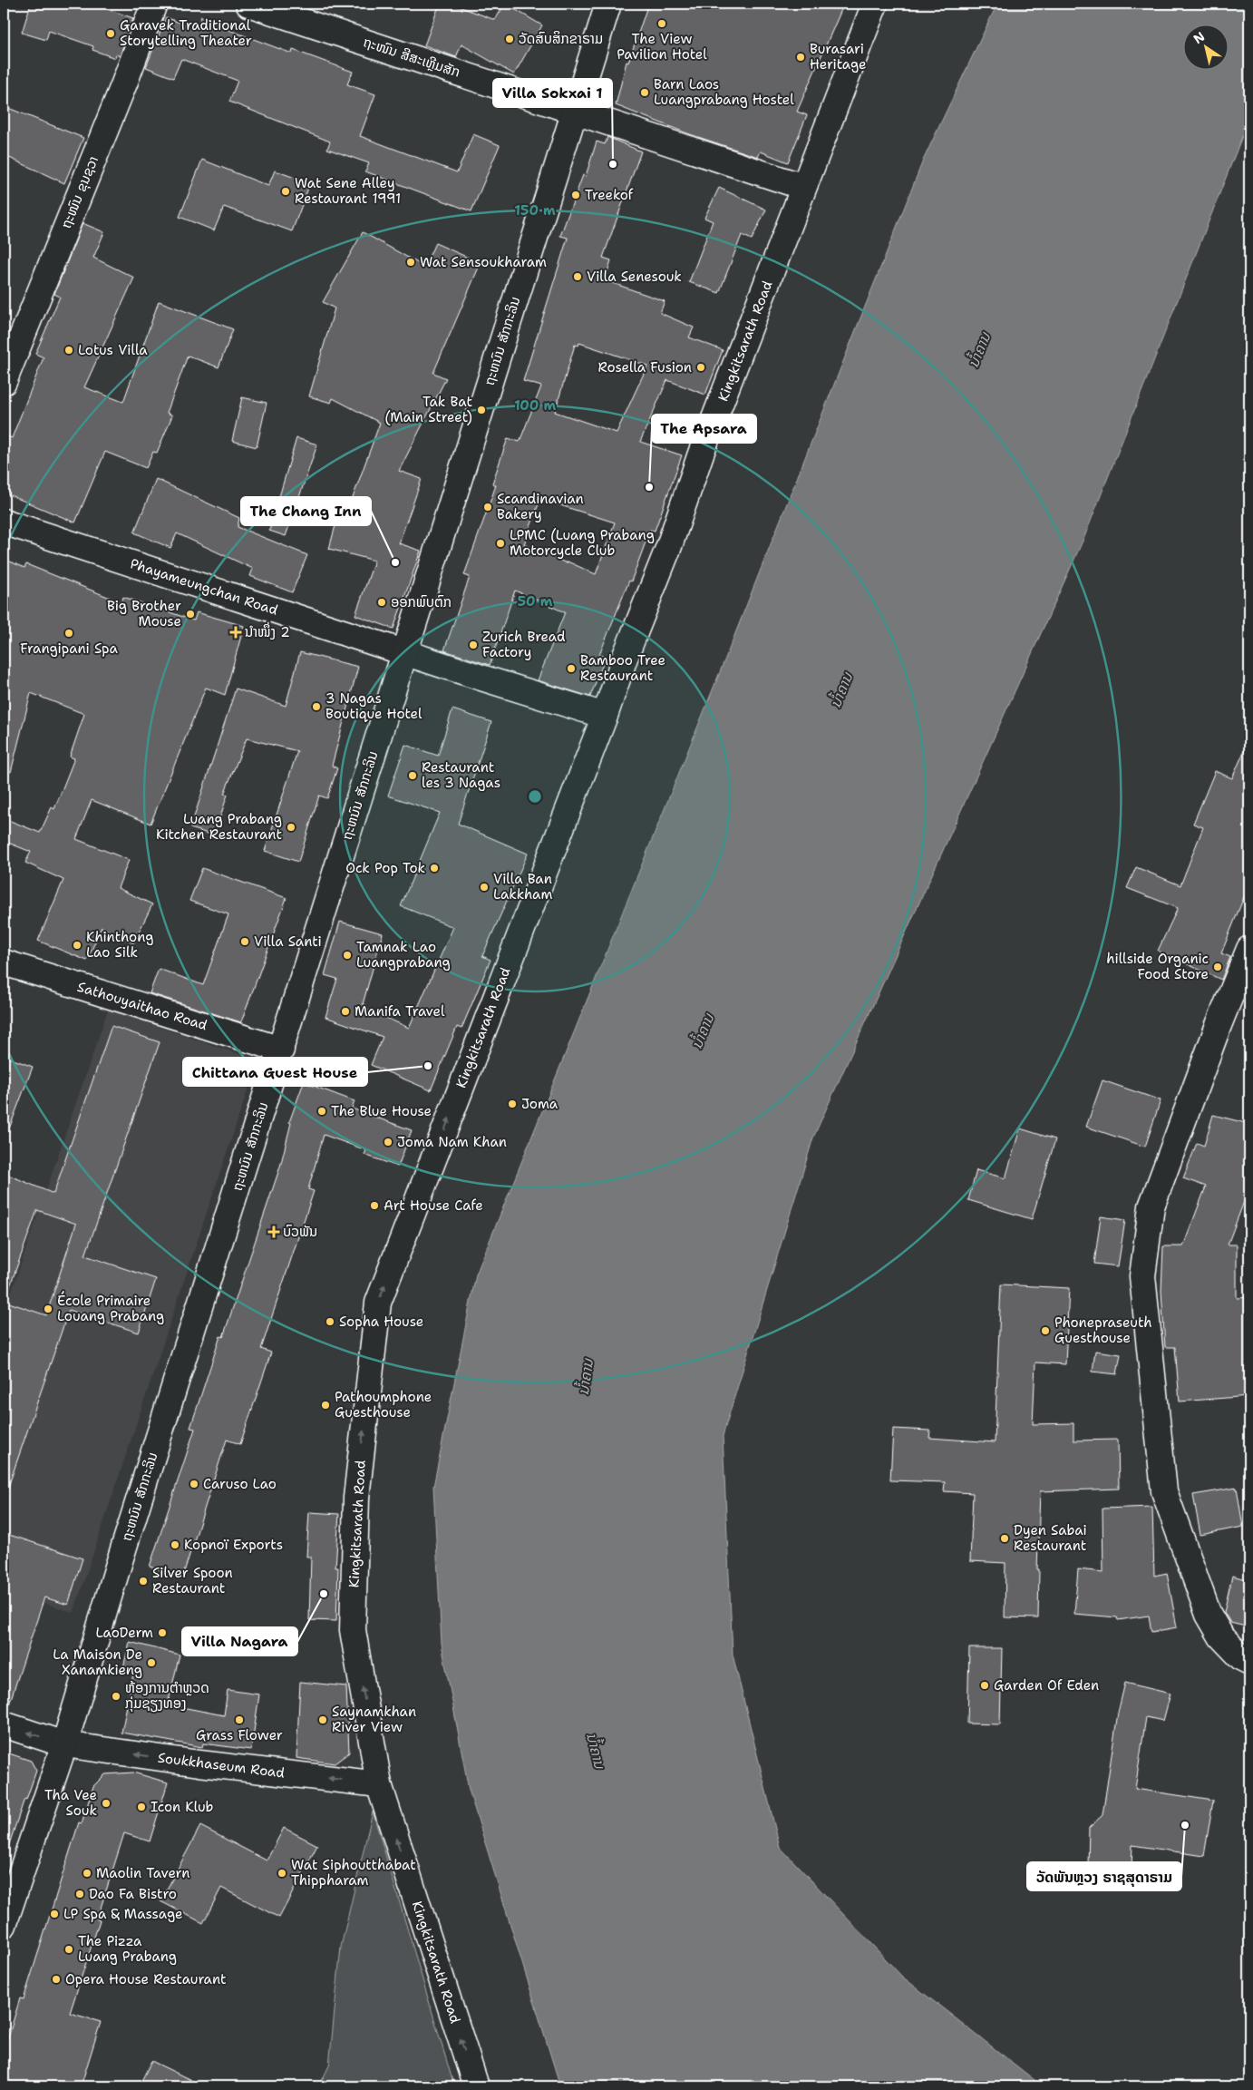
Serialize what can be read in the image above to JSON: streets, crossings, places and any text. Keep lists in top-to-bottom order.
{
  "streets": {
    "street": [
      "ຖະໜົນ ສີສະເຫຼີມສັກ",
      "ຖະໜົນ ຂຸນຊວາ",
      "ຖະຫນົນ ສັກກະລິນ",
      "Kingkitsarath Road",
      "Phayameungchan Road",
      "Sathouyaithao Road",
      "Soukkhaseum Road"
    ]
  },
  "crossings": [
    ["ຖະໜົນ ສີສະເຫຼີມສັກ", "ຖະຫນົນ ສັກກະລິນ"],
    ["ຖະໜົນ ສີສະເຫຼີມສັກ", "Kingkitsarath Road"],
    ["ຖະຫນົນ ສັກກະລິນ", "Phayameungchan Road"],
    ["ຖະຫນົນ ສັກກະລິນ", "Sathouyaithao Road"],
    ["ຖະຫນົນ ສັກກະລິນ", "Soukkhaseum Road"],
    ["Kingkitsarath Road", "Phayameungchan Road"],
    ["Kingkitsarath Road", "Soukkhaseum Road"]
  ],
  "one_way": ["Kingkitsarath Road", "Soukkhaseum Road"],
  "water": ["ນ້ຳຄານ"],
  "places": {
    "other": [
      "The View Pavilion Hotel",
      "Garavek Traditional Storytelling Theater",
      "ວັດສົບສິກຂາຣາມ",
      "Burasari Heritage",
      "Barn Laos Luangprabang Hostel",
      "Villa Sokxai 1",
      "Wat Sene Alley Restaurant 1991",
      "Treekof",
      "Wat Sensoukharam",
      "Villa Senesouk",
      "Lotus Villa",
      "Rosella Fusion",
      "Tak Bat (Main Street)",
      "The Apsara",
      "Scandinavian Bakery",
      "LPMC (Luang Prabang Motorcycle Club",
      "The Chang Inn",
      "ອອກພົບຕົກ",
      "Big Brother Mouse",
      "Frangipani Spa",
      "Zurich Bread Factory",
      "Bamboo Tree Restaurant",
      "3 Nagas Boutique Hotel",
      "Restaurant les 3 Nagas",
      "Luang Prabang Kitchen Restaurant",
      "Ock Pop Tok",
      "Villa Ban Lakkham",
      "Villa Santi",
      "Khinthong Lao Silk",
      "Tamnak Lao Luangprabang",
      "hillside Organic Food Store",
      "Manifa Travel",
      "Chittana Guest House",
      "Joma",
      "The Blue House",
      "Joma Nam Khan",
      "Art House Cafe",
      "École Primaire Louang Prabang",
      "Sopha House",
      "Phonepraseuth Guesthouse",
      "Pathoumphone Guesthouse",
      "Caruso Lao",
      "Dyen Sabai Restaurant",
      "Kopnoï Exports",
      "Silver Spoon Restaurant",
      "Villa Nagara",
      "LaoDerm",
      "La Maison De Xanamkieng",
      "Garden Of Eden",
      "ຫ້ອງການຕຳຫຼວດ ກຸ່ມຊຽງທອງ",
      "Grass Flower",
      "Saynamkhan River View",
      "Tha Vee Souk",
      "Icon Klub",
      "ວັດພັນຫຼວງ ຣາຊສຸດາຣາມ",
      "Maolin Tavern",
      "Wat Siphoutthabat Thippharam",
      "Dao Fa Bistro",
      "LP Spa & Massage",
      "The Pizza Luang Prabang",
      "Opera House Restaurant"
    ],
    "health": ["ນຳໜຶ່ງ 2", "ບົວພັນ"]
  },
  "north": "top left",
  "rings": ["150 m", "100 m", "50 m"]
}
